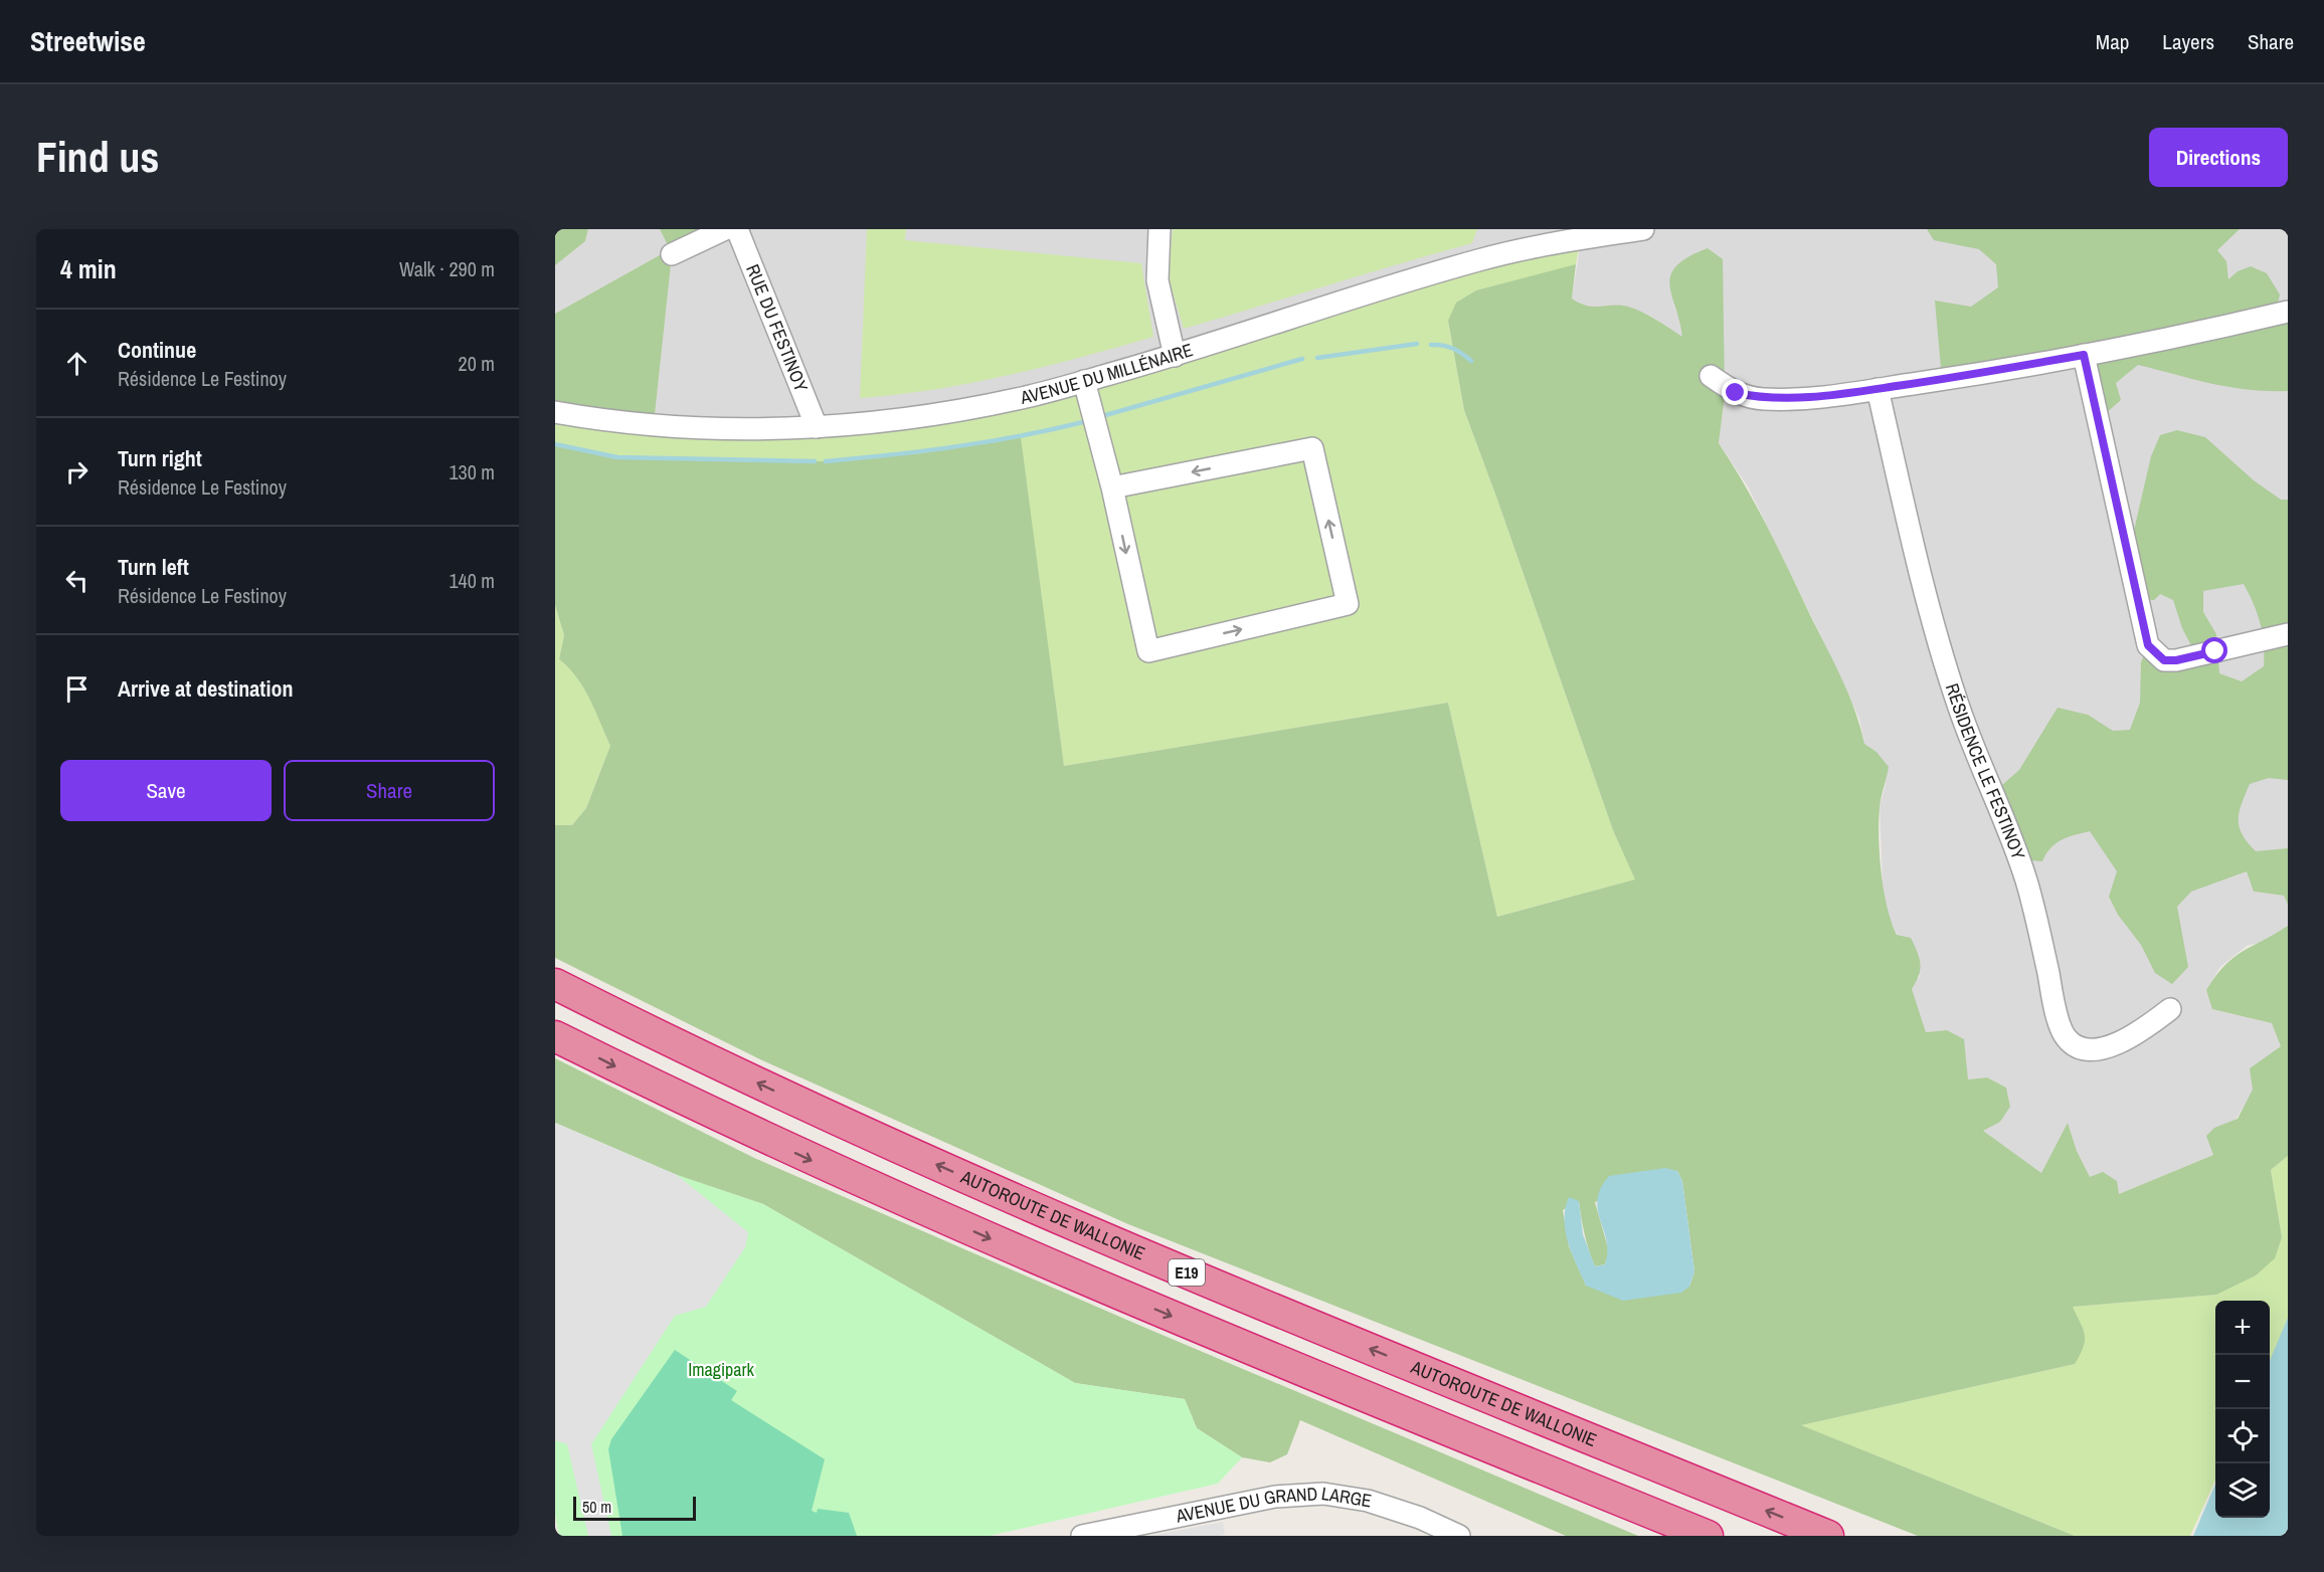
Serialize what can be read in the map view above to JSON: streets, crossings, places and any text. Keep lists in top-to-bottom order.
{
  "streets": {
    "highway": ["AUTOROUTE DE WALLONIE", "E19"],
    "street": [
      "RUE DU FESTINOY",
      "AVENUE DU MILLÉNAIRE",
      "RÉSIDENCE LE FESTINOY",
      "AVENUE DU GRAND LARGE"
    ]
  },
  "crossings": [
    ["RUE DU FESTINOY", "AVENUE DU MILLÉNAIRE"]
  ],
  "parks": ["Imagipark"],
  "scale_bar": "50 m",
  "page": {
    "header": "Streetwise",
    "nav": ["Map", "Layers", "Share"],
    "buttons": [
      "Directions",
      ["Save", "Share"]
    ],
    "title": "Find us",
    "heading": ["4 min", "Walk · 290 m"],
    "list": [
      ["Continue", "Résidence Le Festinoy", "20 m"],
      ["Turn right", "Résidence Le Festinoy", "130 m"],
      ["Turn left", "Résidence Le Festinoy", "140 m"],
      "Arrive at destination"
    ],
    "map_buttons": ["+", "−"],
    "scale": "50 m"
  }
}
